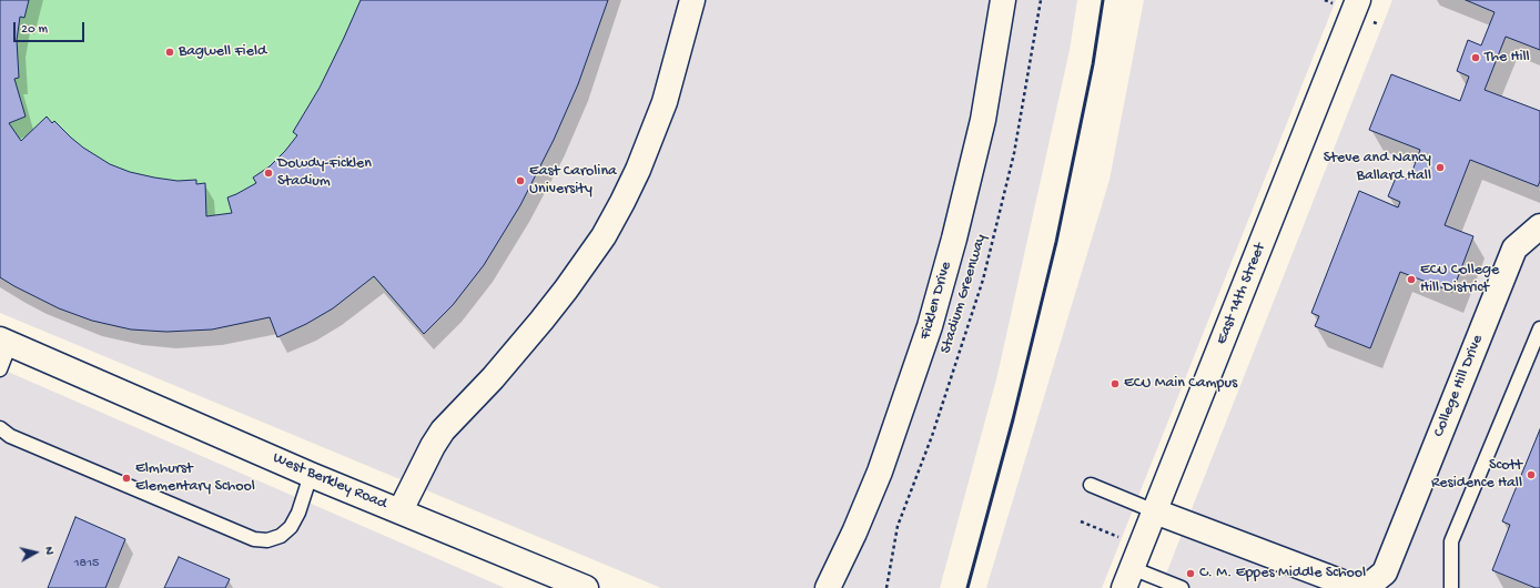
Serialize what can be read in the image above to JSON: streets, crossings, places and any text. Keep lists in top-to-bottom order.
{
  "streets": {
    "street": [
      "East 14th Street",
      "Ficklen Drive",
      "College Hill Drive",
      "West Berkley Road"
    ],
    "path": ["Stadium Greenway"]
  },
  "crossings": [
    ["East 14th Street", "College Hill Drive"]
  ],
  "places": [
    "Bagwell Field",
    "The Hill",
    "Steve and Nancy Ballard Hall",
    "Dowdy-Ficklen Stadium",
    "East Carolina University",
    "ECU College Hill District",
    "ECU Main Campus",
    "Scott Residence Hall",
    "Elmhurst Elementary School",
    "C. M. Eppes Middle School"
  ],
  "house_numbers": ["1815"],
  "scale_bar": "20 m",
  "north": "right"
}
